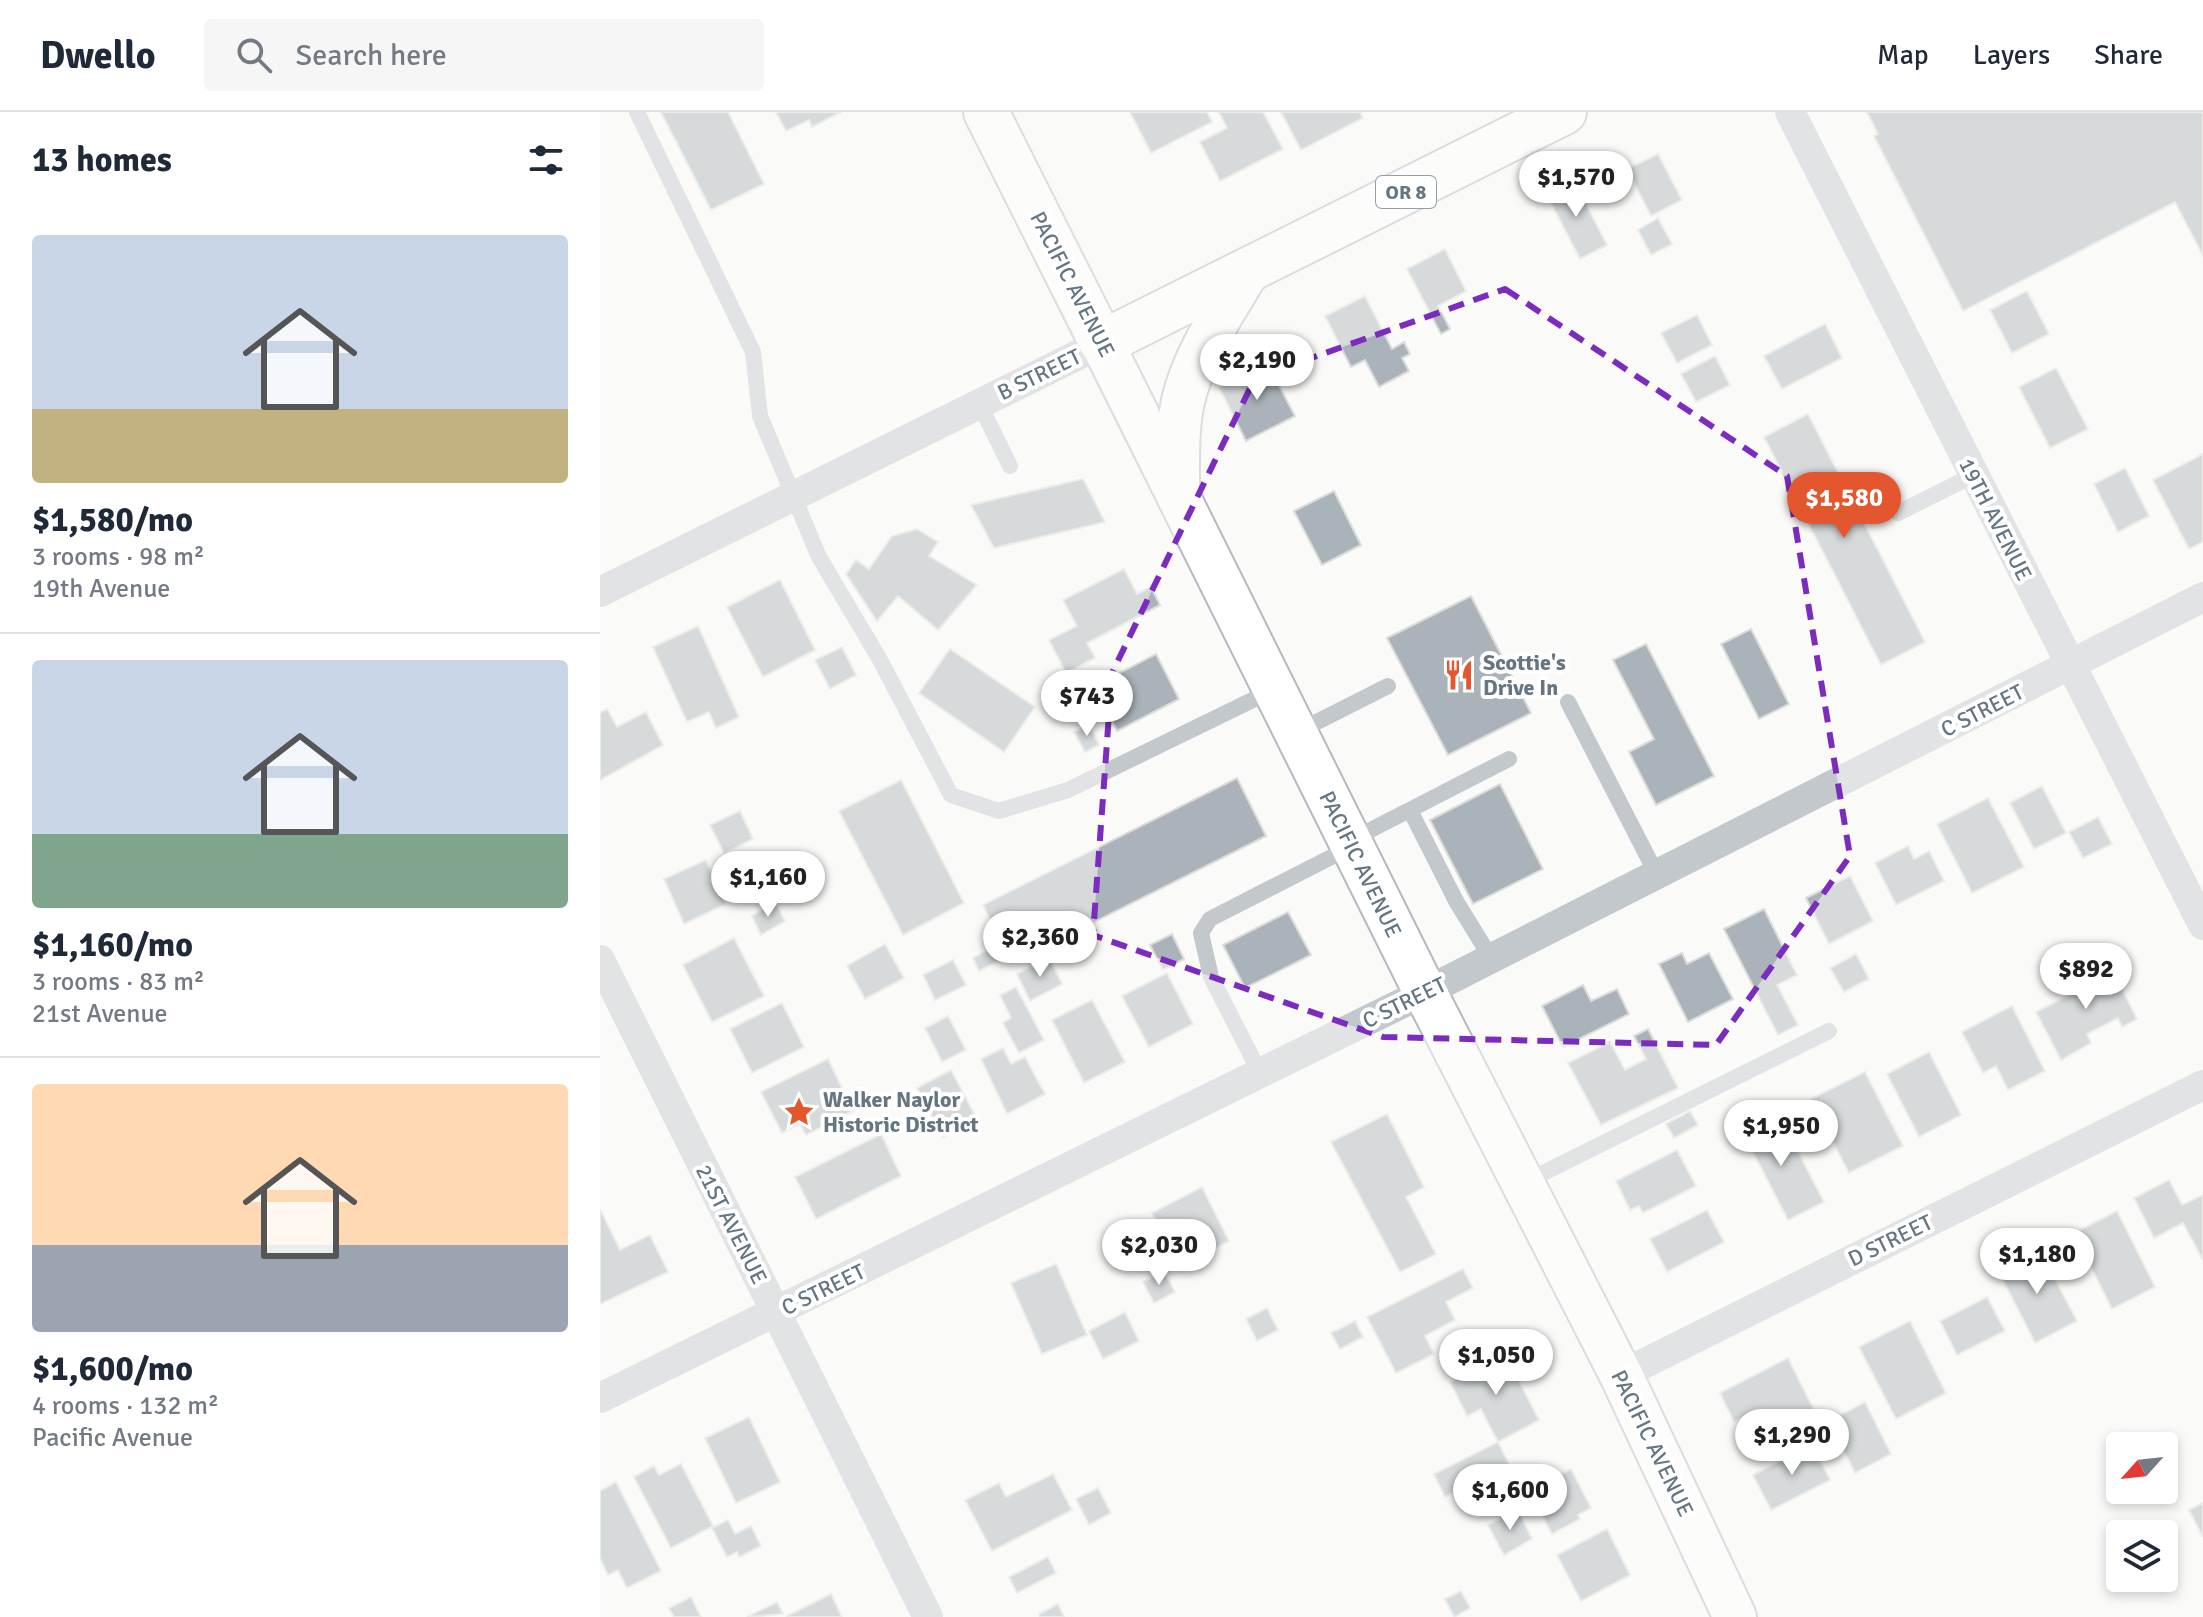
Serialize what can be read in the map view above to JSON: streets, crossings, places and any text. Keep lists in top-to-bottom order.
{
  "streets": {
    "main road": ["OR 8", "PACIFIC AVENUE", "B STREET"],
    "street": [
      "19TH AVENUE",
      "C STREET",
      "21ST AVENUE",
      "D STREET"
    ]
  },
  "crossings": [
    ["PACIFIC AVENUE", "B STREET"],
    ["PACIFIC AVENUE", "C STREET"],
    ["PACIFIC AVENUE", "D STREET"],
    ["19TH AVENUE", "C STREET"],
    ["C STREET", "21ST AVENUE"]
  ],
  "places": {
    "restaurant": ["Scottie's Drive In"],
    "place": ["Walker Naylor Historic District"]
  },
  "north": "bottom left",
  "page": {
    "header": "Dwello",
    "search": "Search here",
    "nav": ["Map", "Layers", "Share"],
    "heading": "13 homes",
    "price": [
      "$1,570",
      "$2,190",
      "$1,580",
      "$743",
      "$1,160",
      "$2,360",
      "$892",
      "$1,950",
      "$2,030",
      "$1,180",
      "$1,050",
      "$1,290",
      "$1,600"
    ],
    "list": [
      {
        "name": "$1,580/mo",
        "note": "3 rooms · 98 m² · 19th Avenue"
      },
      {
        "name": "$1,160/mo",
        "note": "3 rooms · 83 m² · 21st Avenue"
      },
      {
        "name": "$1,600/mo",
        "note": "4 rooms · 132 m² · Pacific Avenue"
      }
    ]
  }
}
